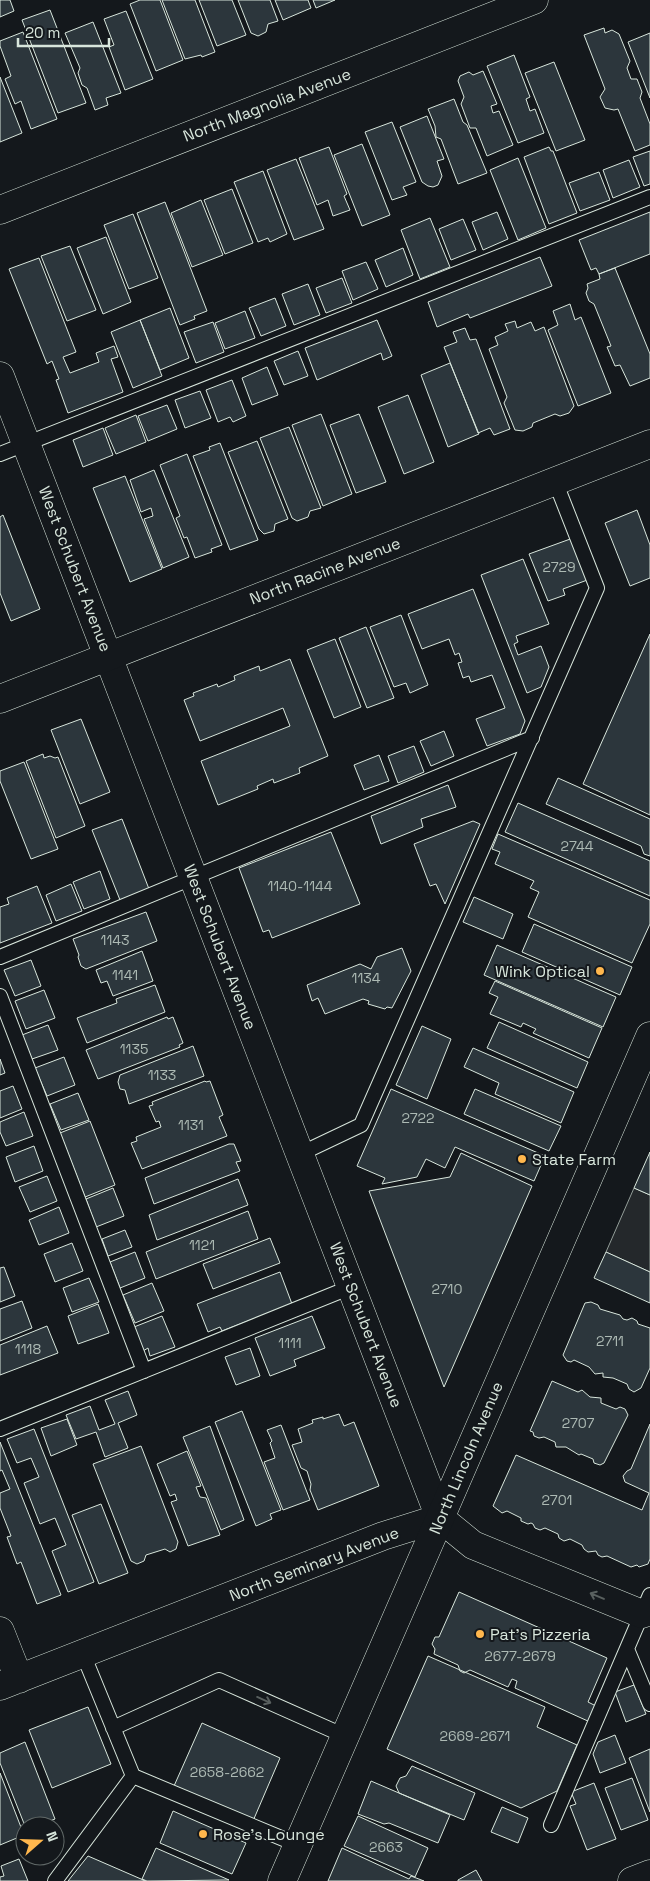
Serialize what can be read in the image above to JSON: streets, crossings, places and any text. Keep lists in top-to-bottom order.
{
  "streets": {
    "street": [
      "North Magnolia Avenue",
      "West Schubert Avenue",
      "North Racine Avenue",
      "North Lincoln Avenue",
      "North Seminary Avenue"
    ]
  },
  "crossings": [
    ["West Schubert Avenue", "North Racine Avenue"],
    ["West Schubert Avenue", "North Lincoln Avenue"],
    ["West Schubert Avenue", "North Seminary Avenue"],
    ["North Lincoln Avenue", "North Seminary Avenue"]
  ],
  "places": [
    "Wink Optical",
    "State Farm",
    "Pat's Pizzeria",
    "Rose’s Lounge"
  ],
  "house_numbers": [
    "2729",
    "2744",
    "1140-1144",
    "1143",
    "1141",
    "1134",
    "1135",
    "1133",
    "2722",
    "1131",
    "1121",
    "2710",
    "2711",
    "1111",
    "1118",
    "2707",
    "2701",
    "2677-2679",
    "2669-2671",
    "2658-2662",
    "2663"
  ],
  "scale_bar": "20 m",
  "north": "right"
}
